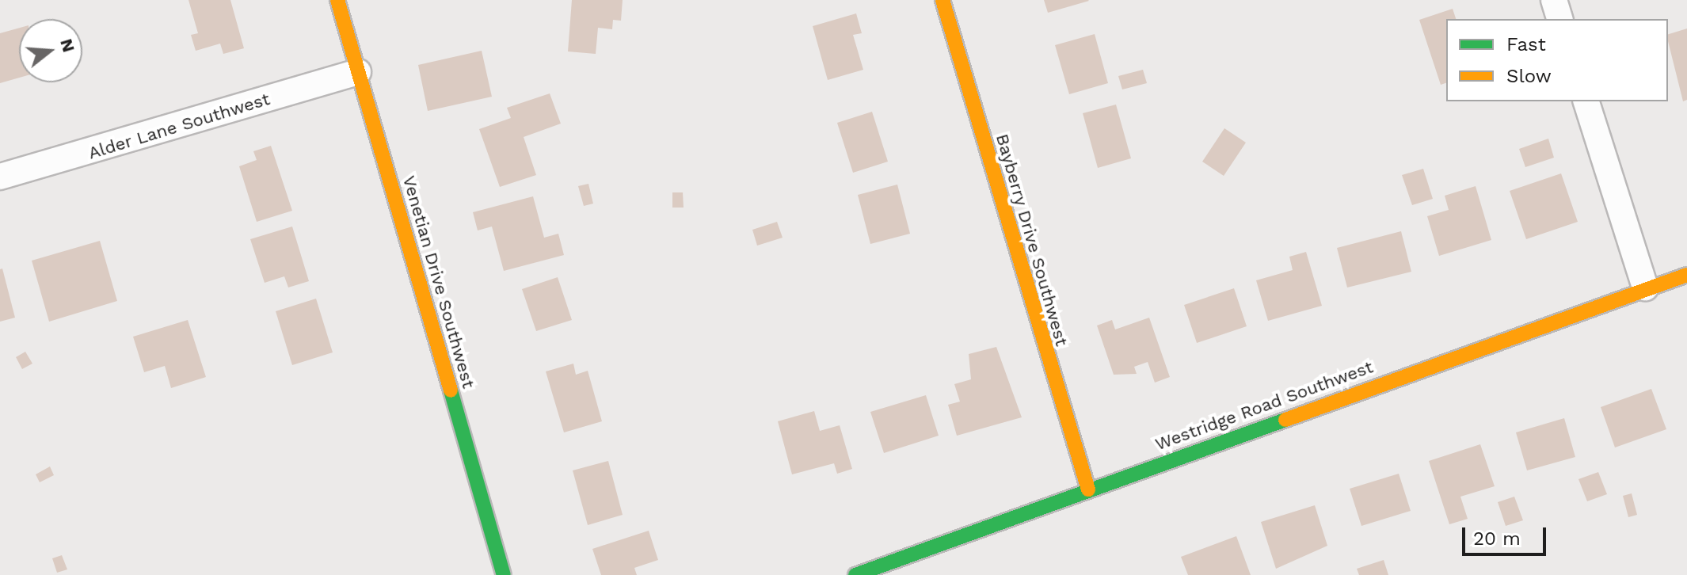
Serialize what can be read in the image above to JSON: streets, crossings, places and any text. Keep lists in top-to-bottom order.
{
  "streets": {
    "street": [
      "Alder Lane Southwest",
      "Bayberry Drive Southwest",
      "Venetian Drive Southwest",
      "Westridge Road Southwest"
    ]
  },
  "crossings": [
    ["Alder Lane Southwest", "Venetian Drive Southwest"],
    ["Bayberry Drive Southwest", "Westridge Road Southwest"]
  ],
  "legend": ["Fast", "Slow"],
  "scale_bar": "20 m",
  "north": "right"
}
